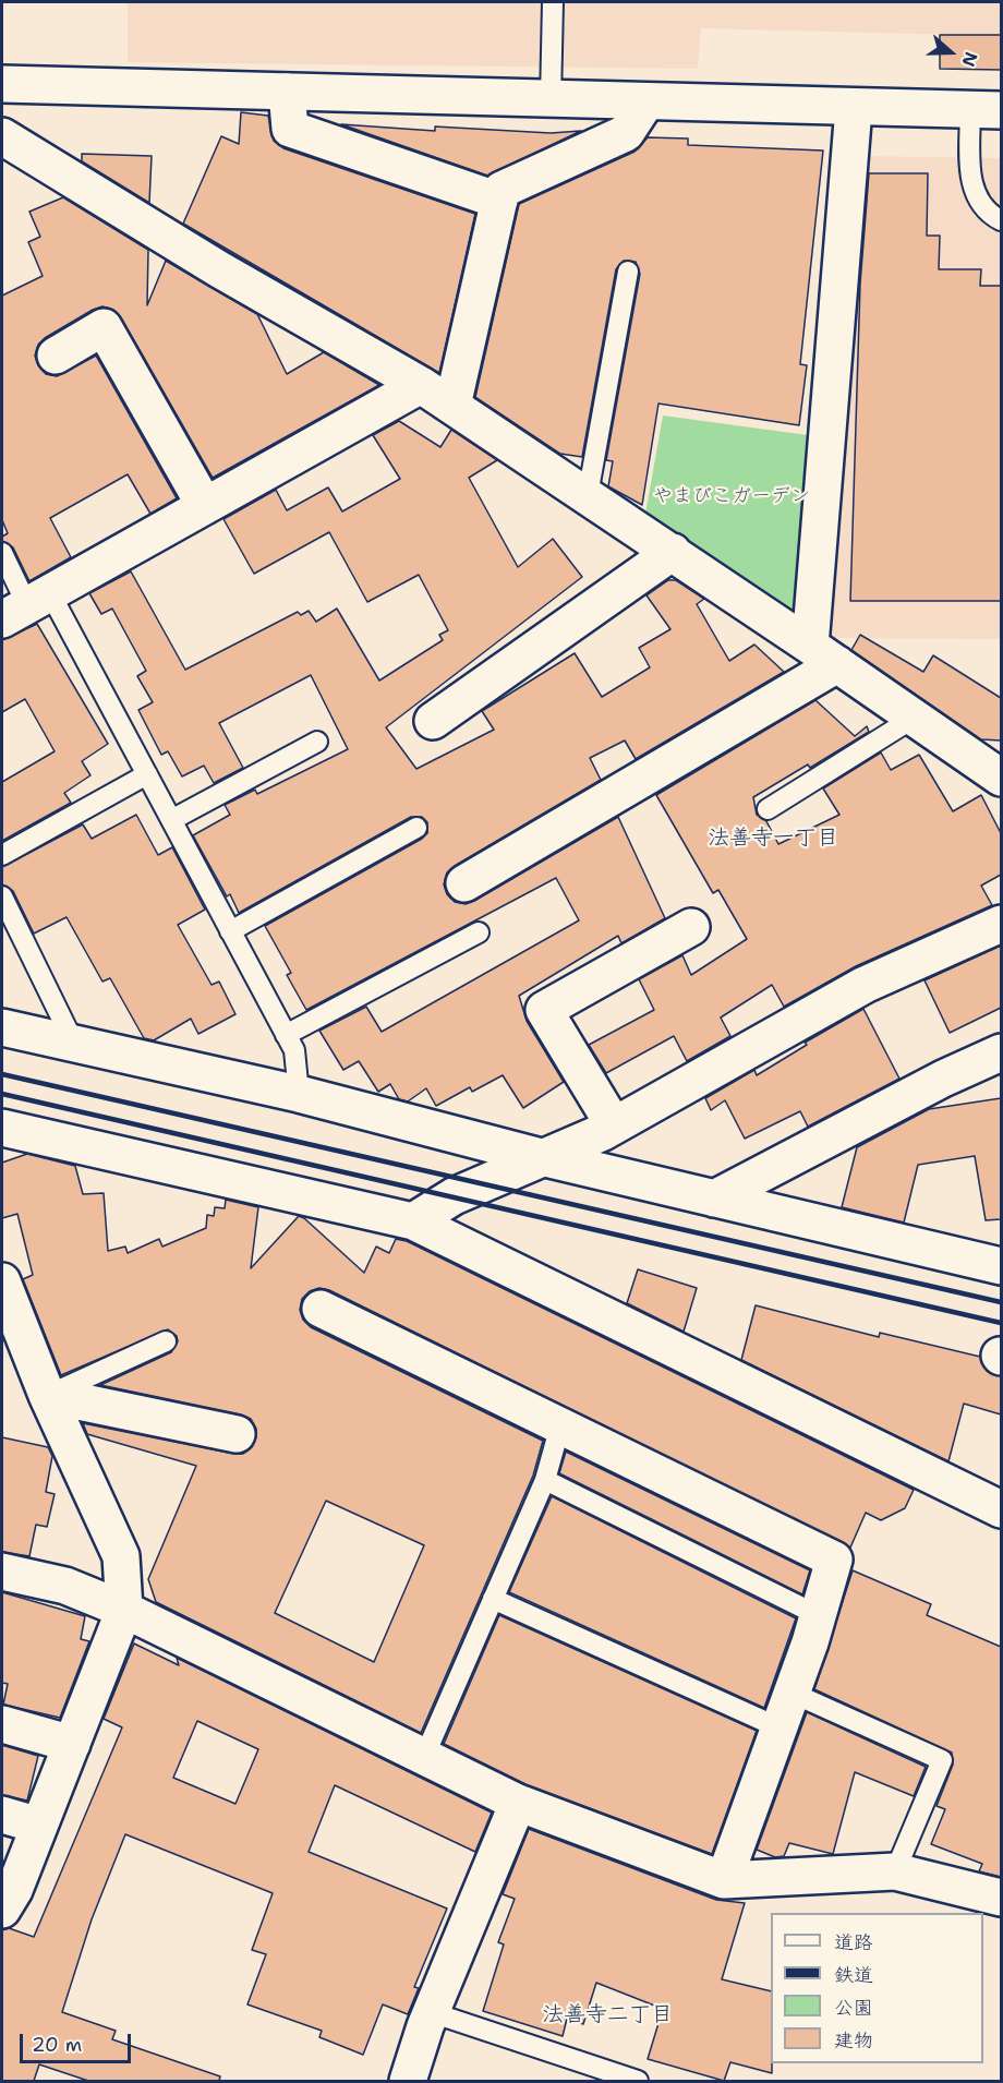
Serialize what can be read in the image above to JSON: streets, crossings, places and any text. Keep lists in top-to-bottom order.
{
  "districts": ["法善寺一丁目", "法善寺二丁目"],
  "parks": ["やまびこガーデン"],
  "legend": [
    "道路",
    "鉄道",
    "公園",
    "建物"
  ],
  "scale_bar": "20 m",
  "north": "right"
}
